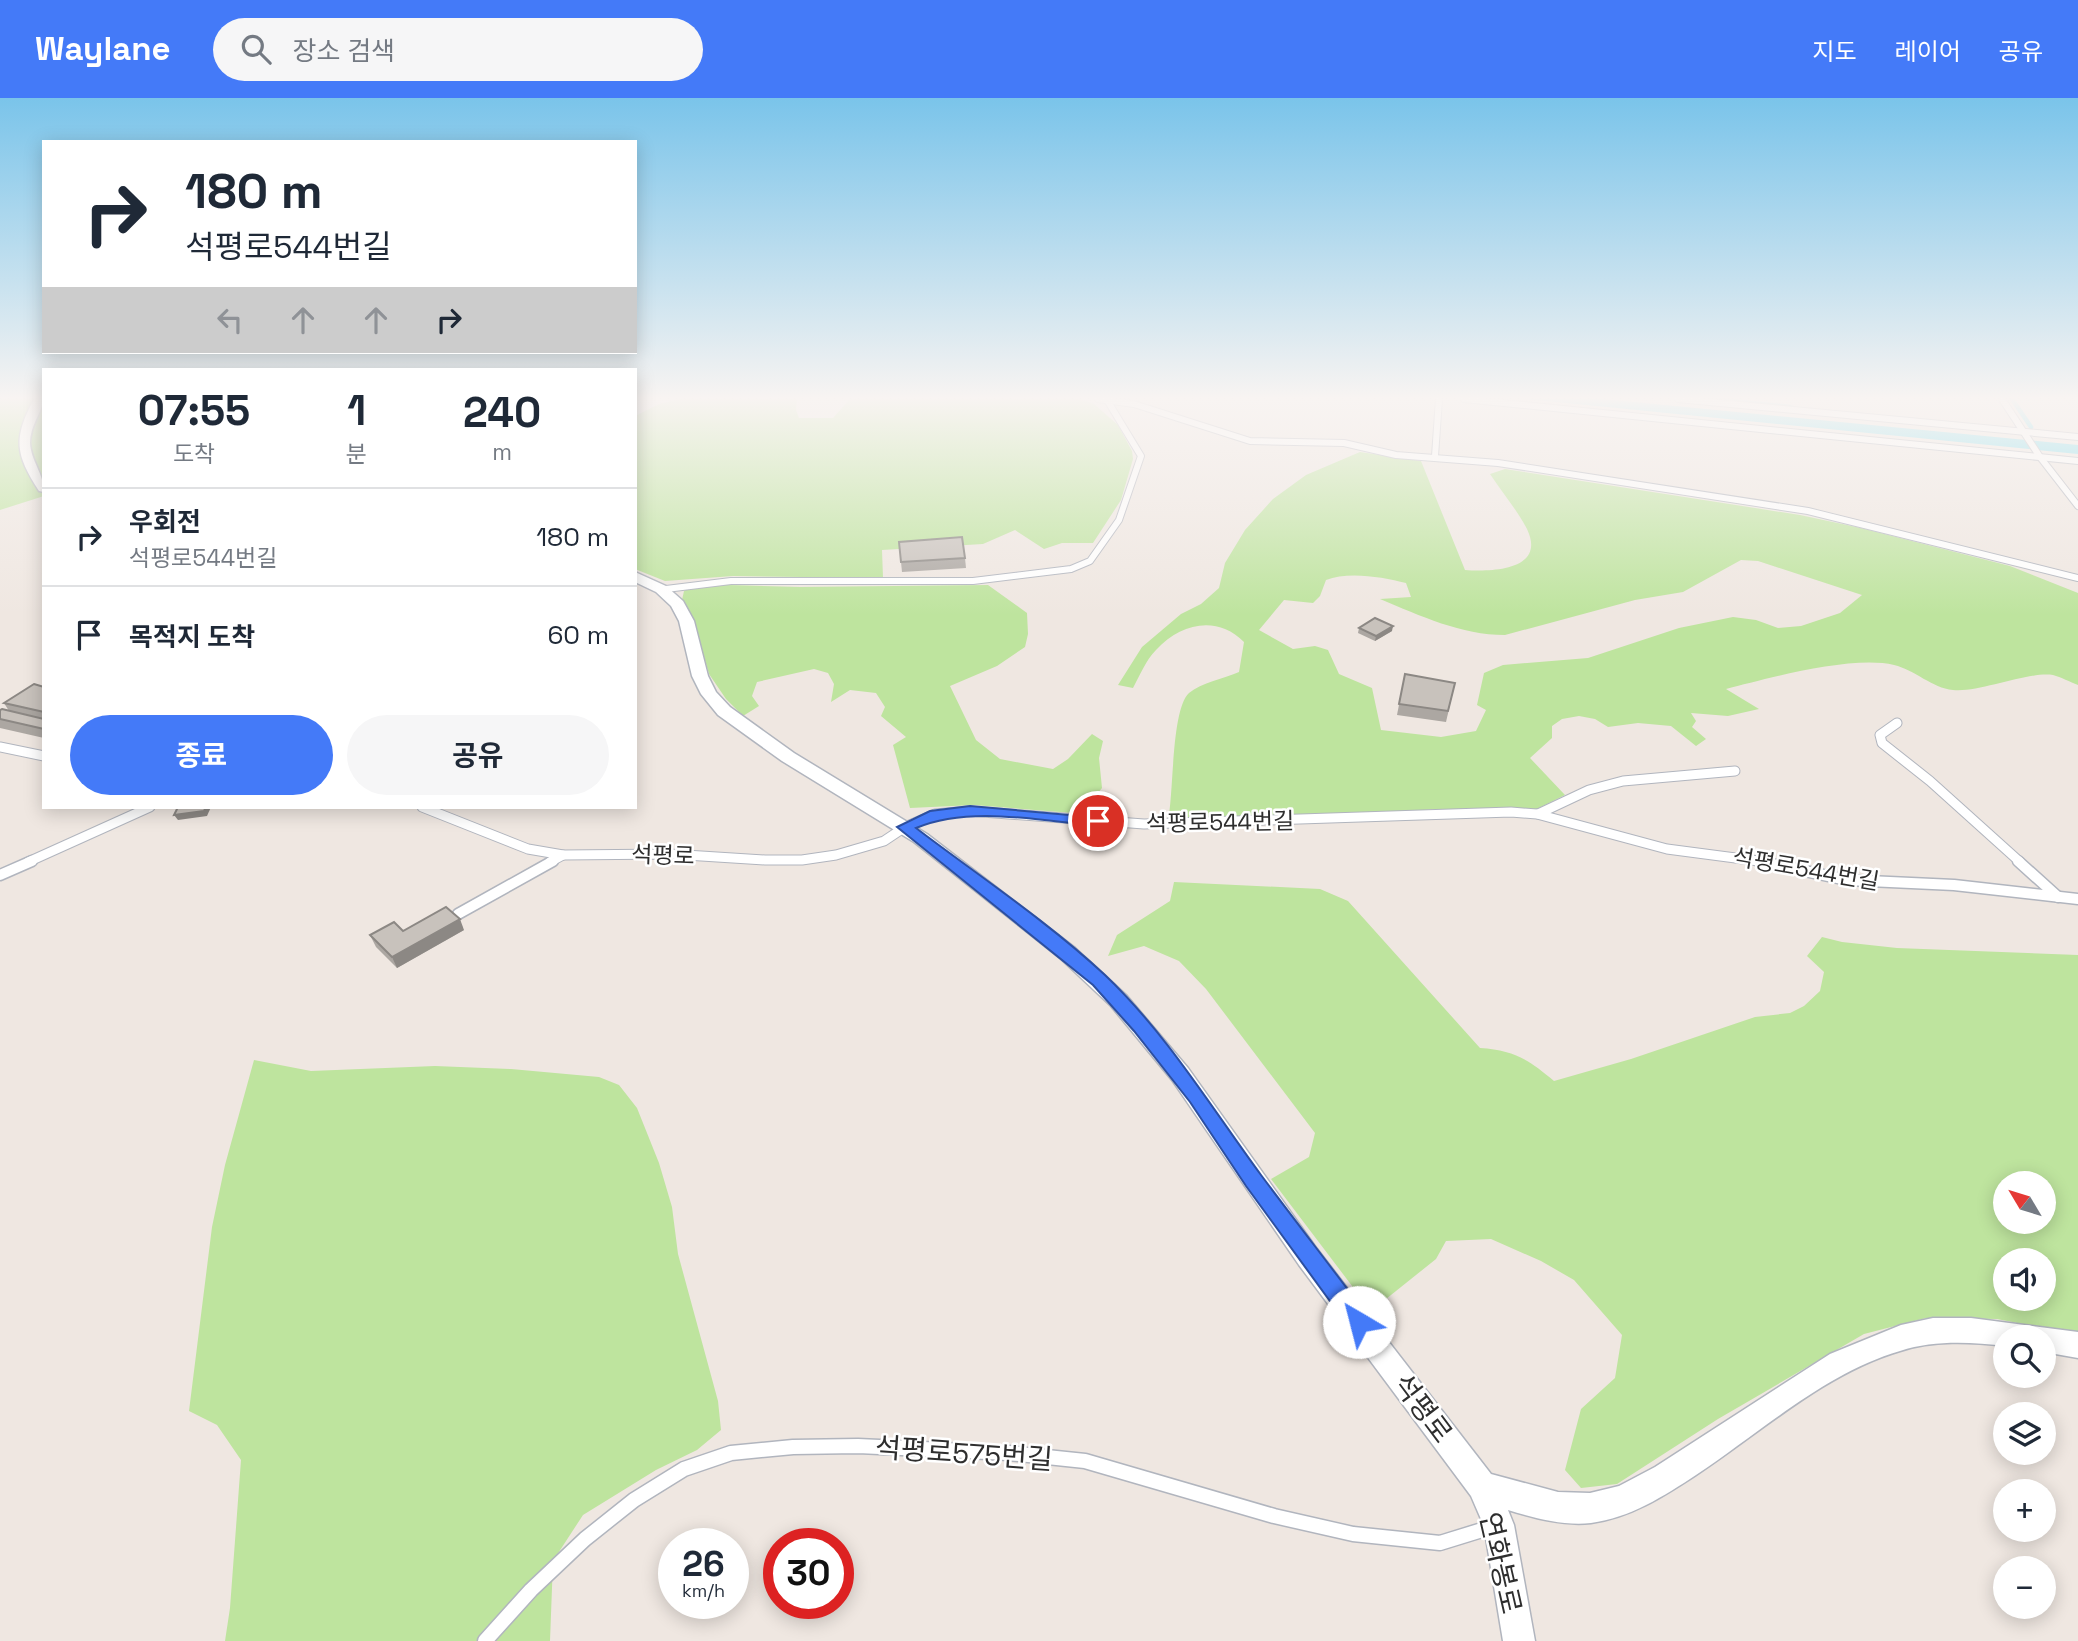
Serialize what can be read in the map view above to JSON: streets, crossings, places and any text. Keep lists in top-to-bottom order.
{
  "streets": {
    "street": ["석평로", "연화봉로"],
    "lane": ["석평로544번길", "석평로575번길"]
  },
  "crossings": [
    ["석평로544번길", "석평로"],
    ["석평로", "연화봉로"],
    ["석평로575번길", "연화봉로"]
  ],
  "north": "top left",
  "page": {
    "header": "Waylane",
    "search": "장소 검색",
    "nav": ["지도", "레이어", "공유"],
    "turn": ["180 m", "석평로544번길"],
    "eta": [
      "07:55",
      "도착",
      "1",
      "분",
      "240",
      "m"
    ],
    "list": [
      {
        "name": "우회전",
        "note": "석평로544번길",
        "value": "180 m"
      },
      {
        "name": "목적지 도착",
        "value": "60 m"
      }
    ],
    "buttons": ["종료", "공유"],
    "map_buttons": ["+", "−"],
    "speed": "26 km/h",
    "limit": "30"
  }
}
